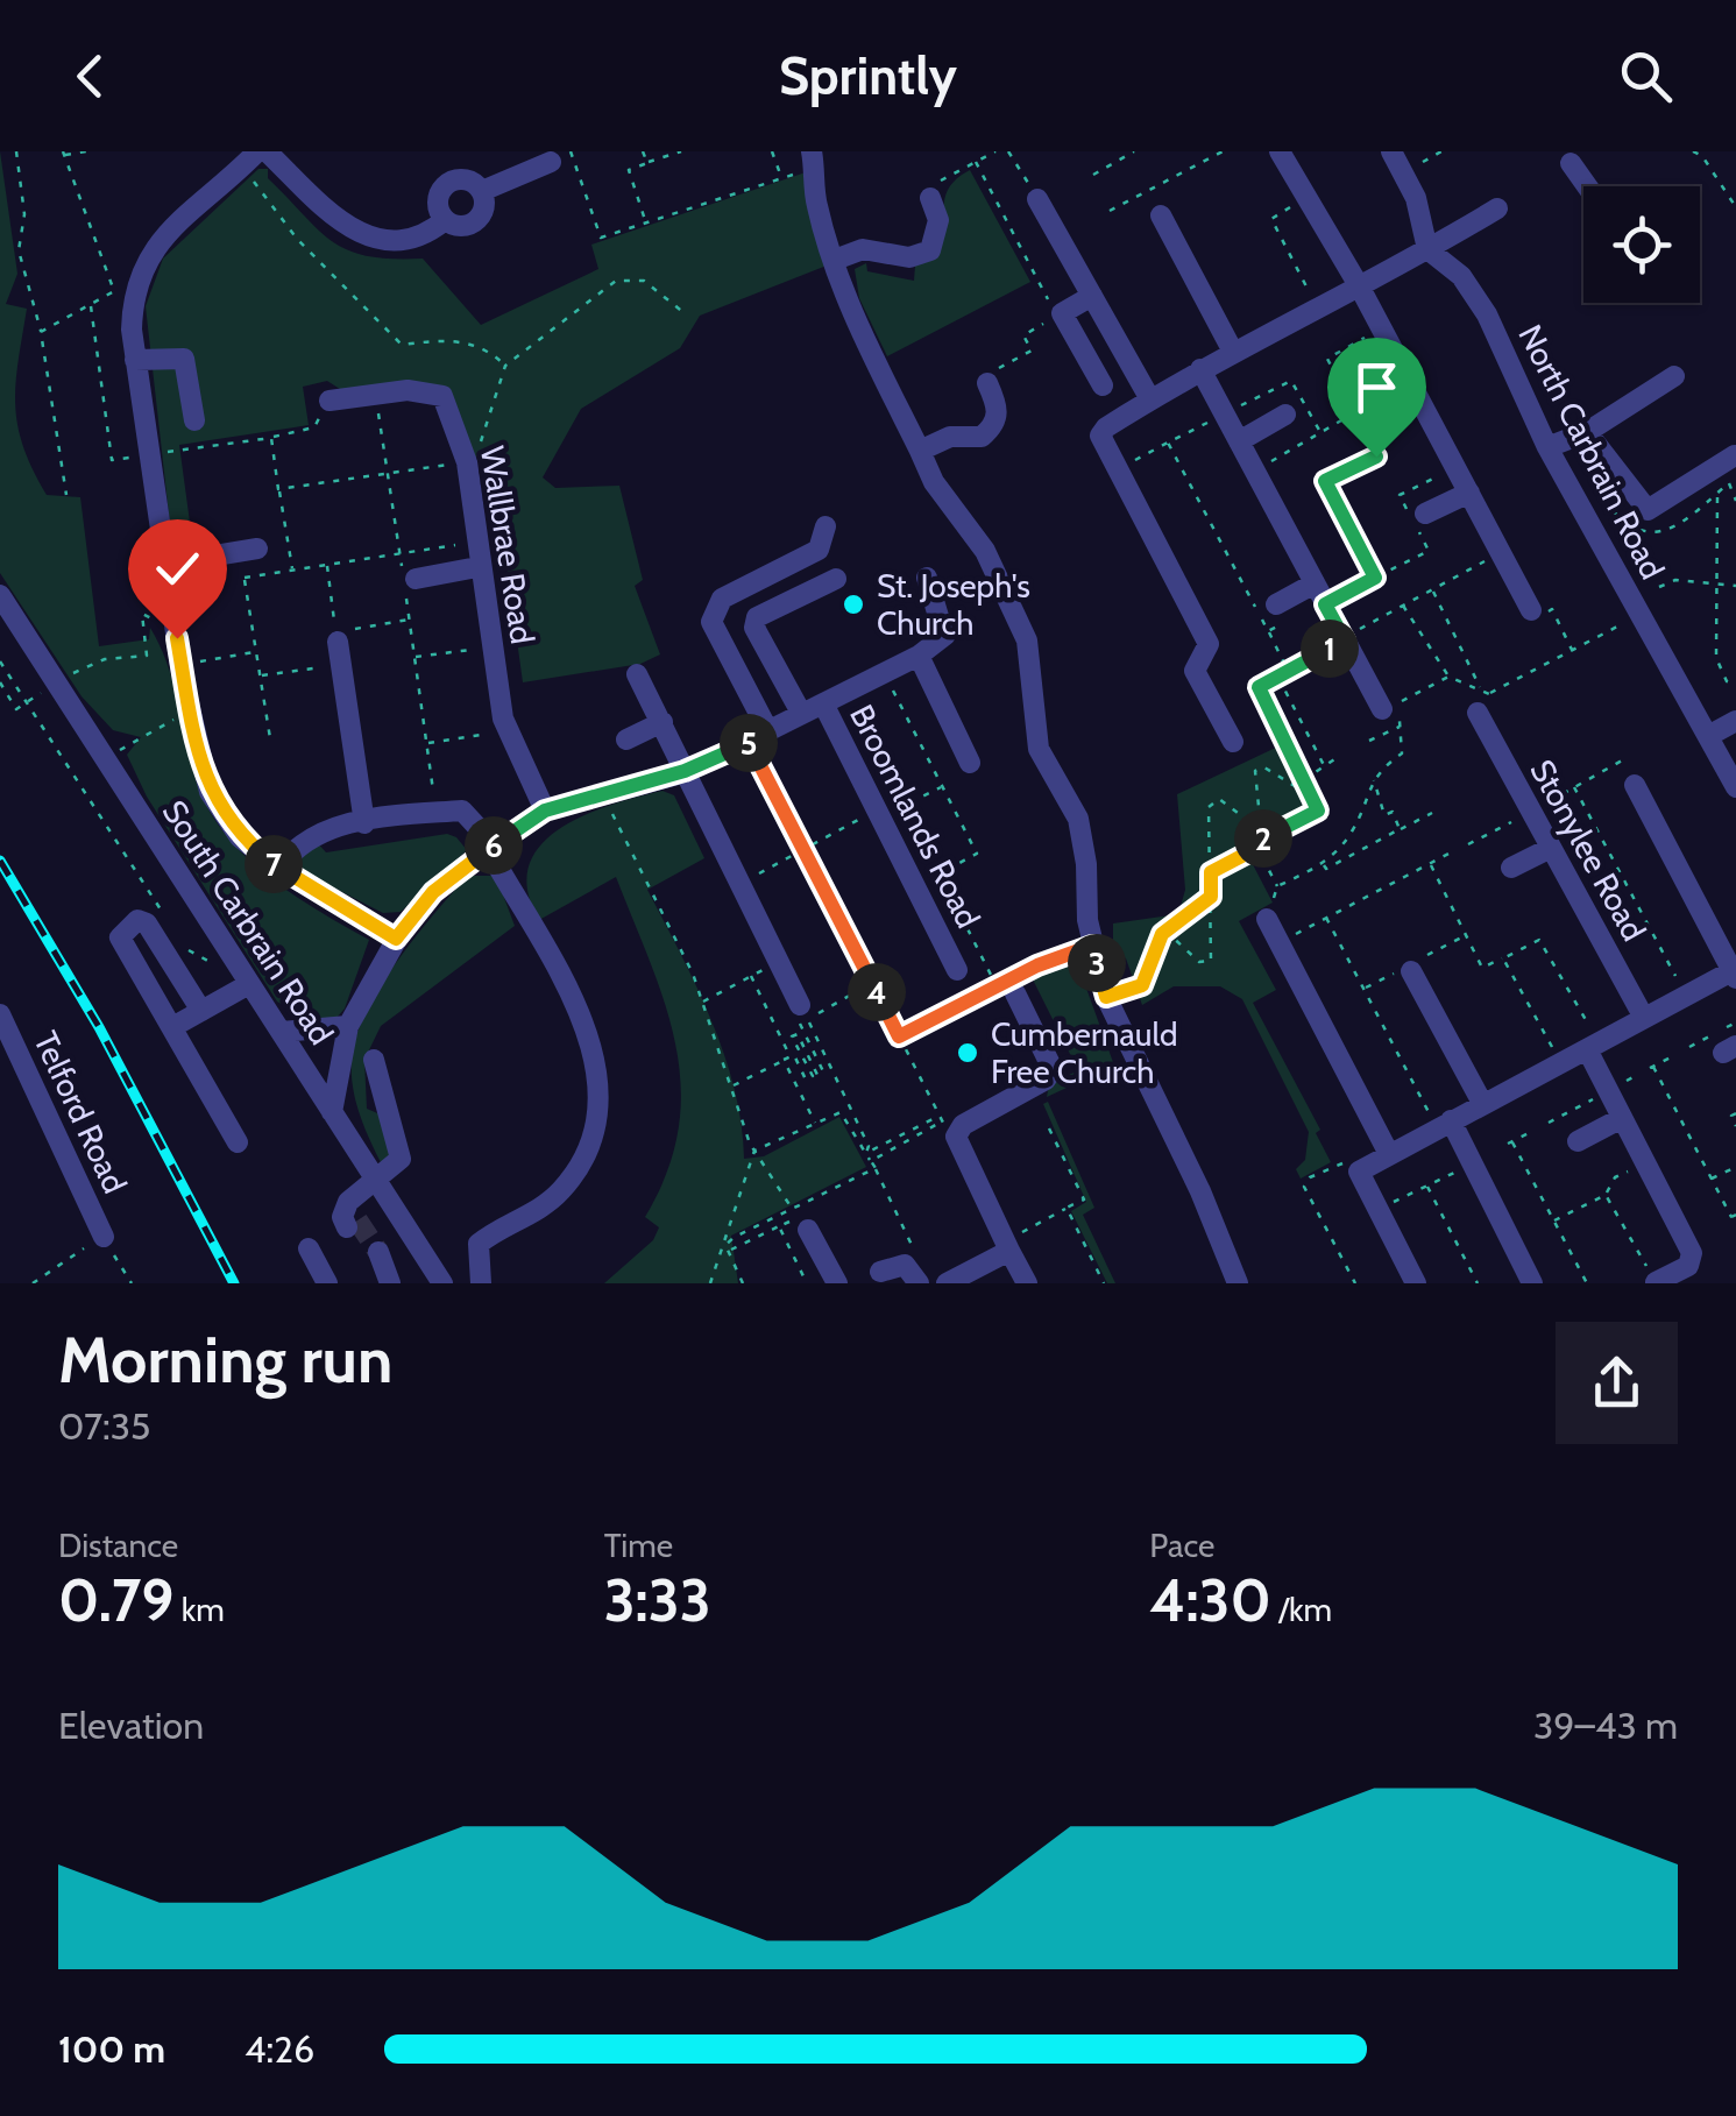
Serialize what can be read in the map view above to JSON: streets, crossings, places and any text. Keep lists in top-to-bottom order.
{
  "streets": {
    "street": [
      "North Carbrain Road",
      "Wallbrae Road",
      "Broomlands Road",
      "Stonylee Road",
      "South Carbrain Road",
      "Telford Road"
    ]
  },
  "crossings": [
    ["Wallbrae Road", "Broomlands Road"],
    ["Broomlands Road", "South Carbrain Road"]
  ],
  "places": ["St. Joseph's Church", "Cumbernauld Free Church"],
  "page": {
    "header": "Sprintly",
    "pins": [
      "1",
      "5",
      "2",
      "6",
      "7",
      "3",
      "4"
    ],
    "heading": ["Morning run", "07:35"],
    "stats": [
      ["Distance", "0.79 km"],
      ["Time", "3:33"],
      ["Pace", "4:30 /km"]
    ],
    "chart": ["Elevation", "39–43 m"],
    "list": [
      {
        "name": "100 m",
        "note": "4:26"
      }
    ]
  }
}
